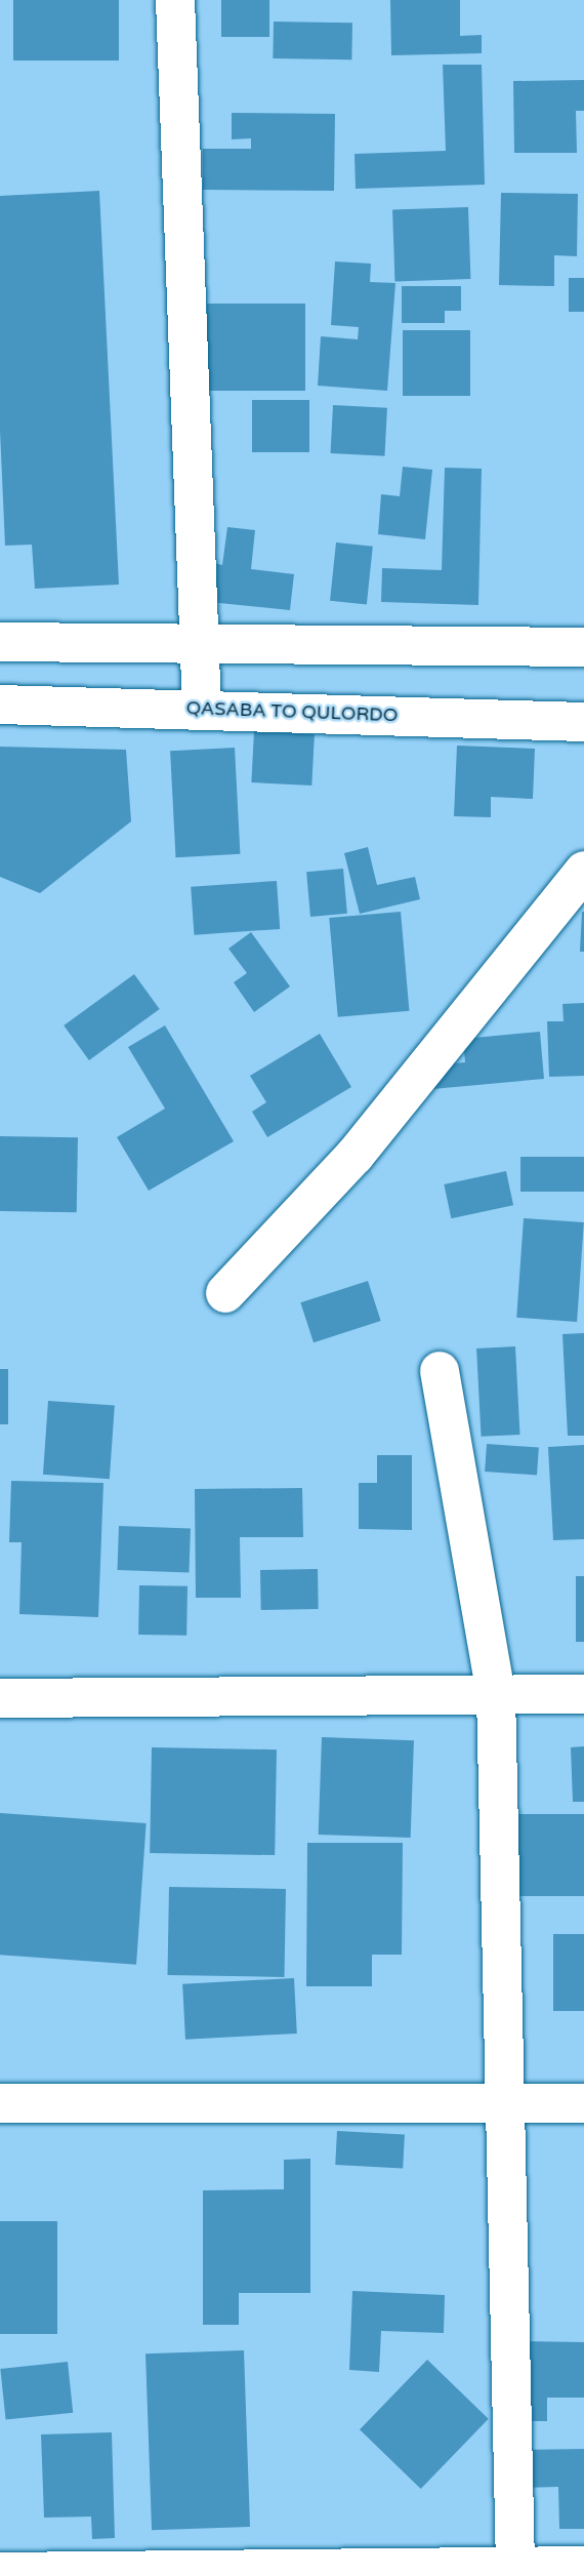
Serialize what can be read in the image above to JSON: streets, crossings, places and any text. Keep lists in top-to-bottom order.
{
  "streets": {
    "street": ["QASABA TO QULORDO"]
  }
}
